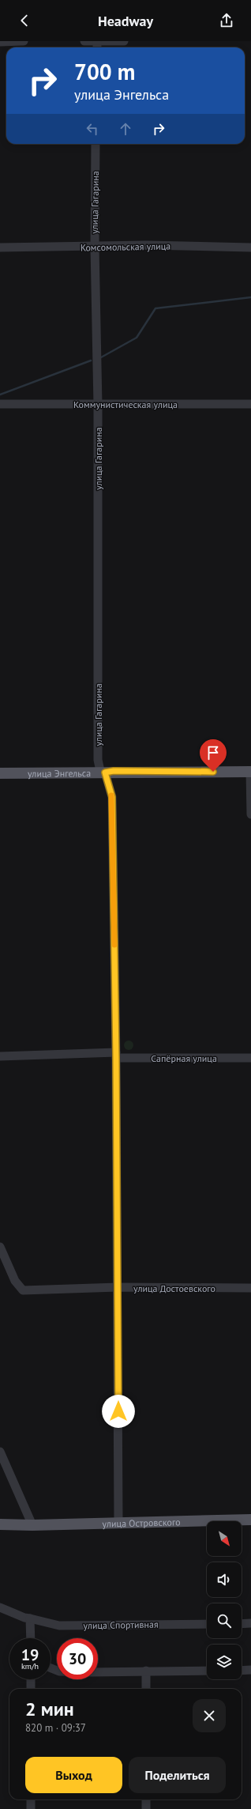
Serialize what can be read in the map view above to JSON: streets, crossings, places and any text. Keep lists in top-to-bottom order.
{
  "streets": {
    "main road": ["улица Энгельса", "улица Островского"],
    "street": [
      "улица Гагарина",
      "Комсомольская улица",
      "Коммунистическая улица",
      "Сапёрная улица",
      "улица Достоевского",
      "улица Спортивная"
    ]
  },
  "crossings": [
    ["улица Гагарина", "Комсомольская улица"],
    ["улица Гагарина", "Коммунистическая улица"],
    ["улица Гагарина", "улица Энгельса"]
  ],
  "north": "bottom right",
  "page": {
    "header": "Headway",
    "turn": ["700 m", "улица Энгельса"],
    "speed": "19 km/h",
    "limit": "30",
    "heading": ["2 мин", "820 m · 09:37"],
    "buttons": ["Выход", "Поделиться"]
  }
}
